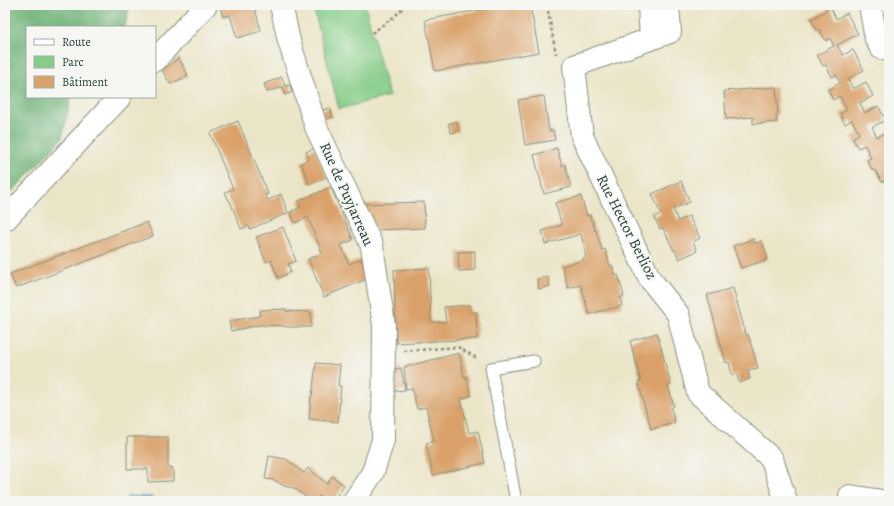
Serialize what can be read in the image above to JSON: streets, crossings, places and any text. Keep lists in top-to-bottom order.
{
  "streets": {
    "street": ["Rue de Puyjarreau", "Rue Hector Berlioz"]
  },
  "legend": ["Route", "Parc", "Bâtiment"]
}
